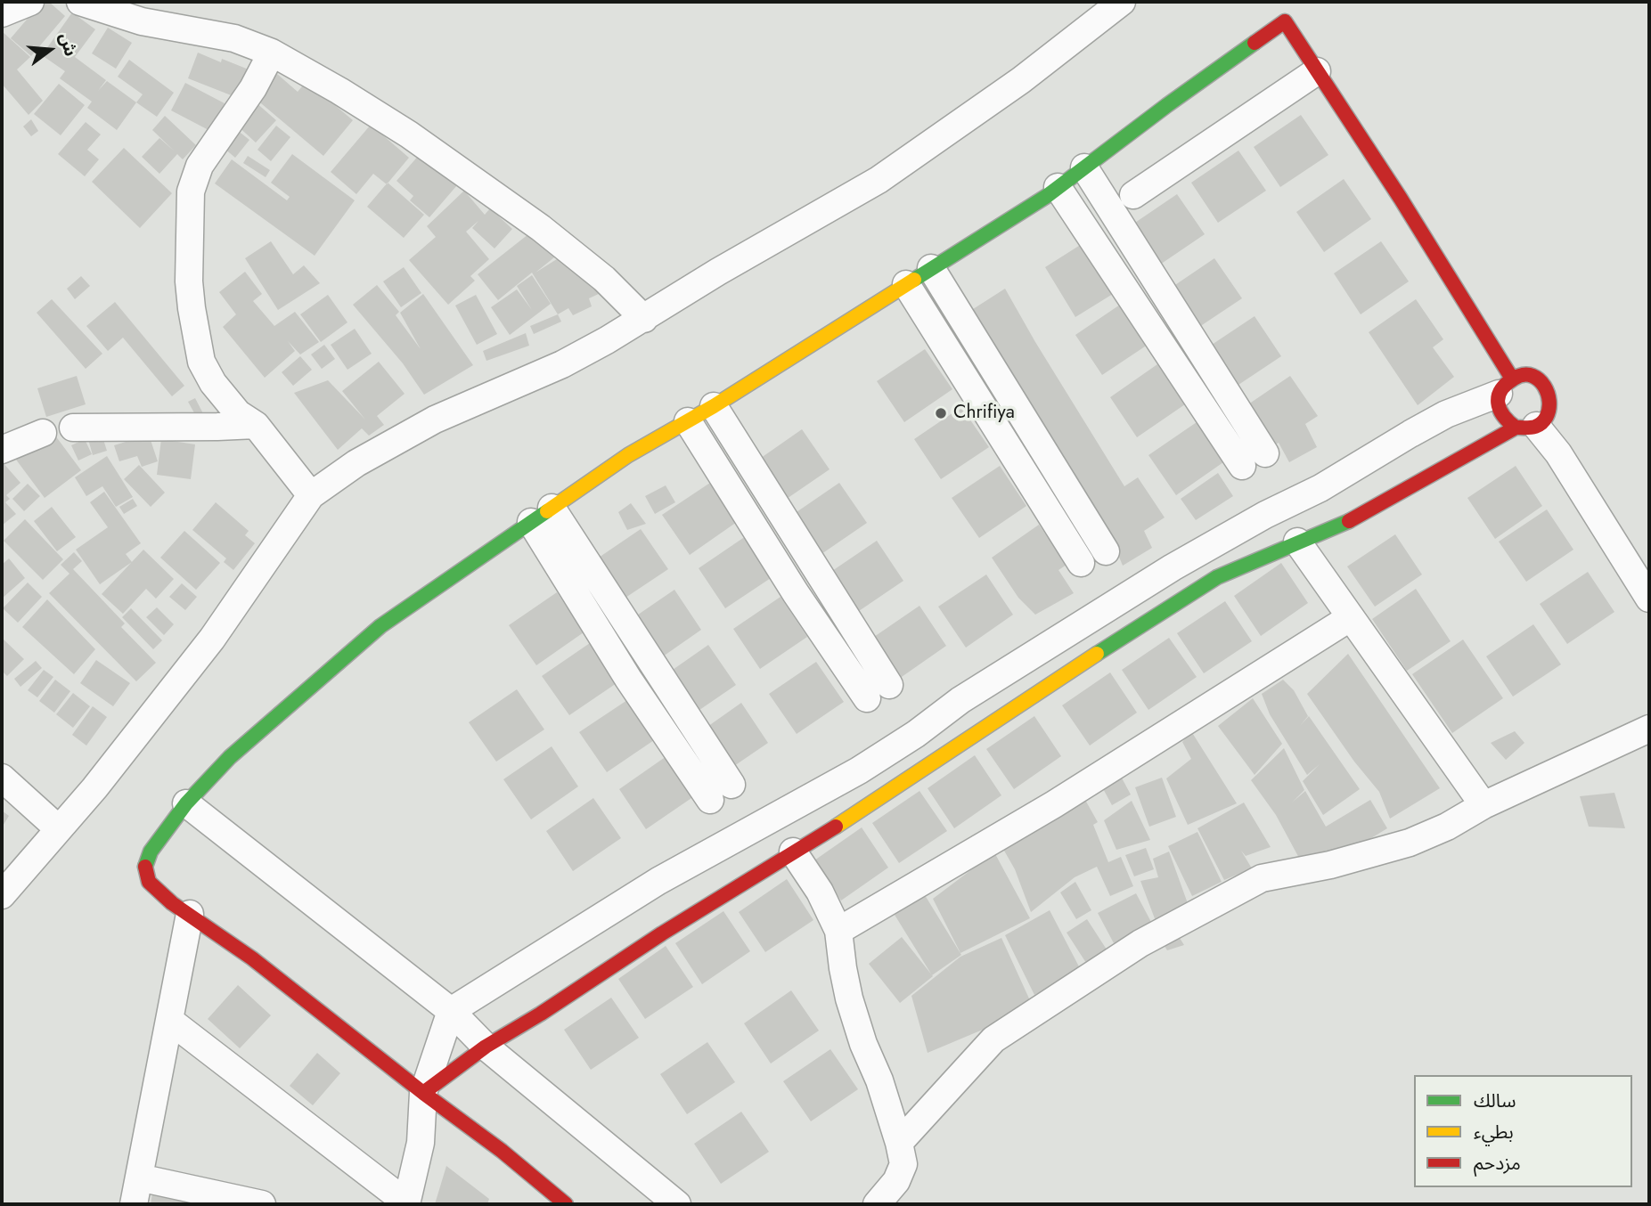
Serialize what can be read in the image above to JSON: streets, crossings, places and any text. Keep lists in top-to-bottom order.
{
  "places": ["Chrifiya"],
  "legend": ["سالك", "بطيء", "مزدحم"],
  "north": "right"
}
